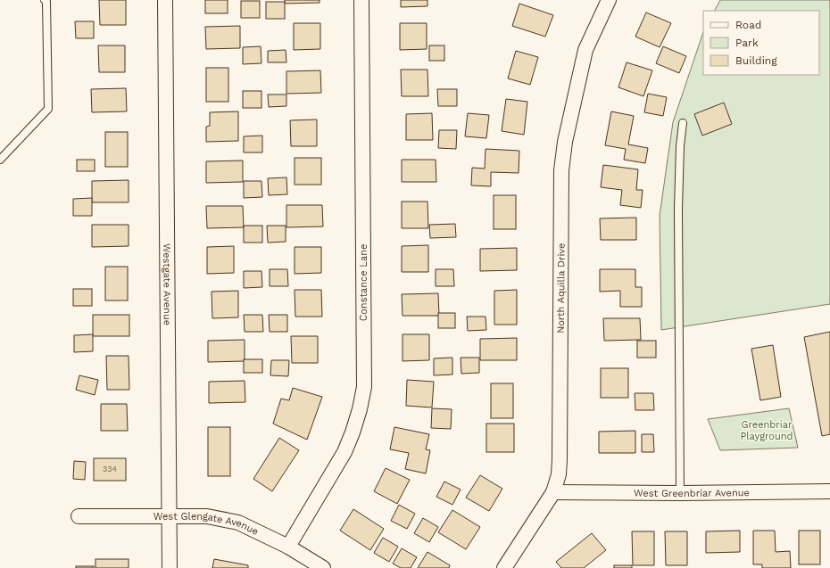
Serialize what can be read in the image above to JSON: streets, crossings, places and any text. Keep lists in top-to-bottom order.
{
  "streets": {
    "street": [
      "Constance Lane",
      "Westgate Avenue",
      "North Aquilla Drive",
      "West Greenbriar Avenue",
      "West Glengate Avenue"
    ]
  },
  "crossings": [
    ["Constance Lane", "West Glengate Avenue"],
    ["Westgate Avenue", "West Glengate Avenue"],
    ["North Aquilla Drive", "West Greenbriar Avenue"]
  ],
  "parks": ["Greenbriar Playground"],
  "house_numbers": ["334"],
  "legend": ["Road", "Park", "Building"]
}
